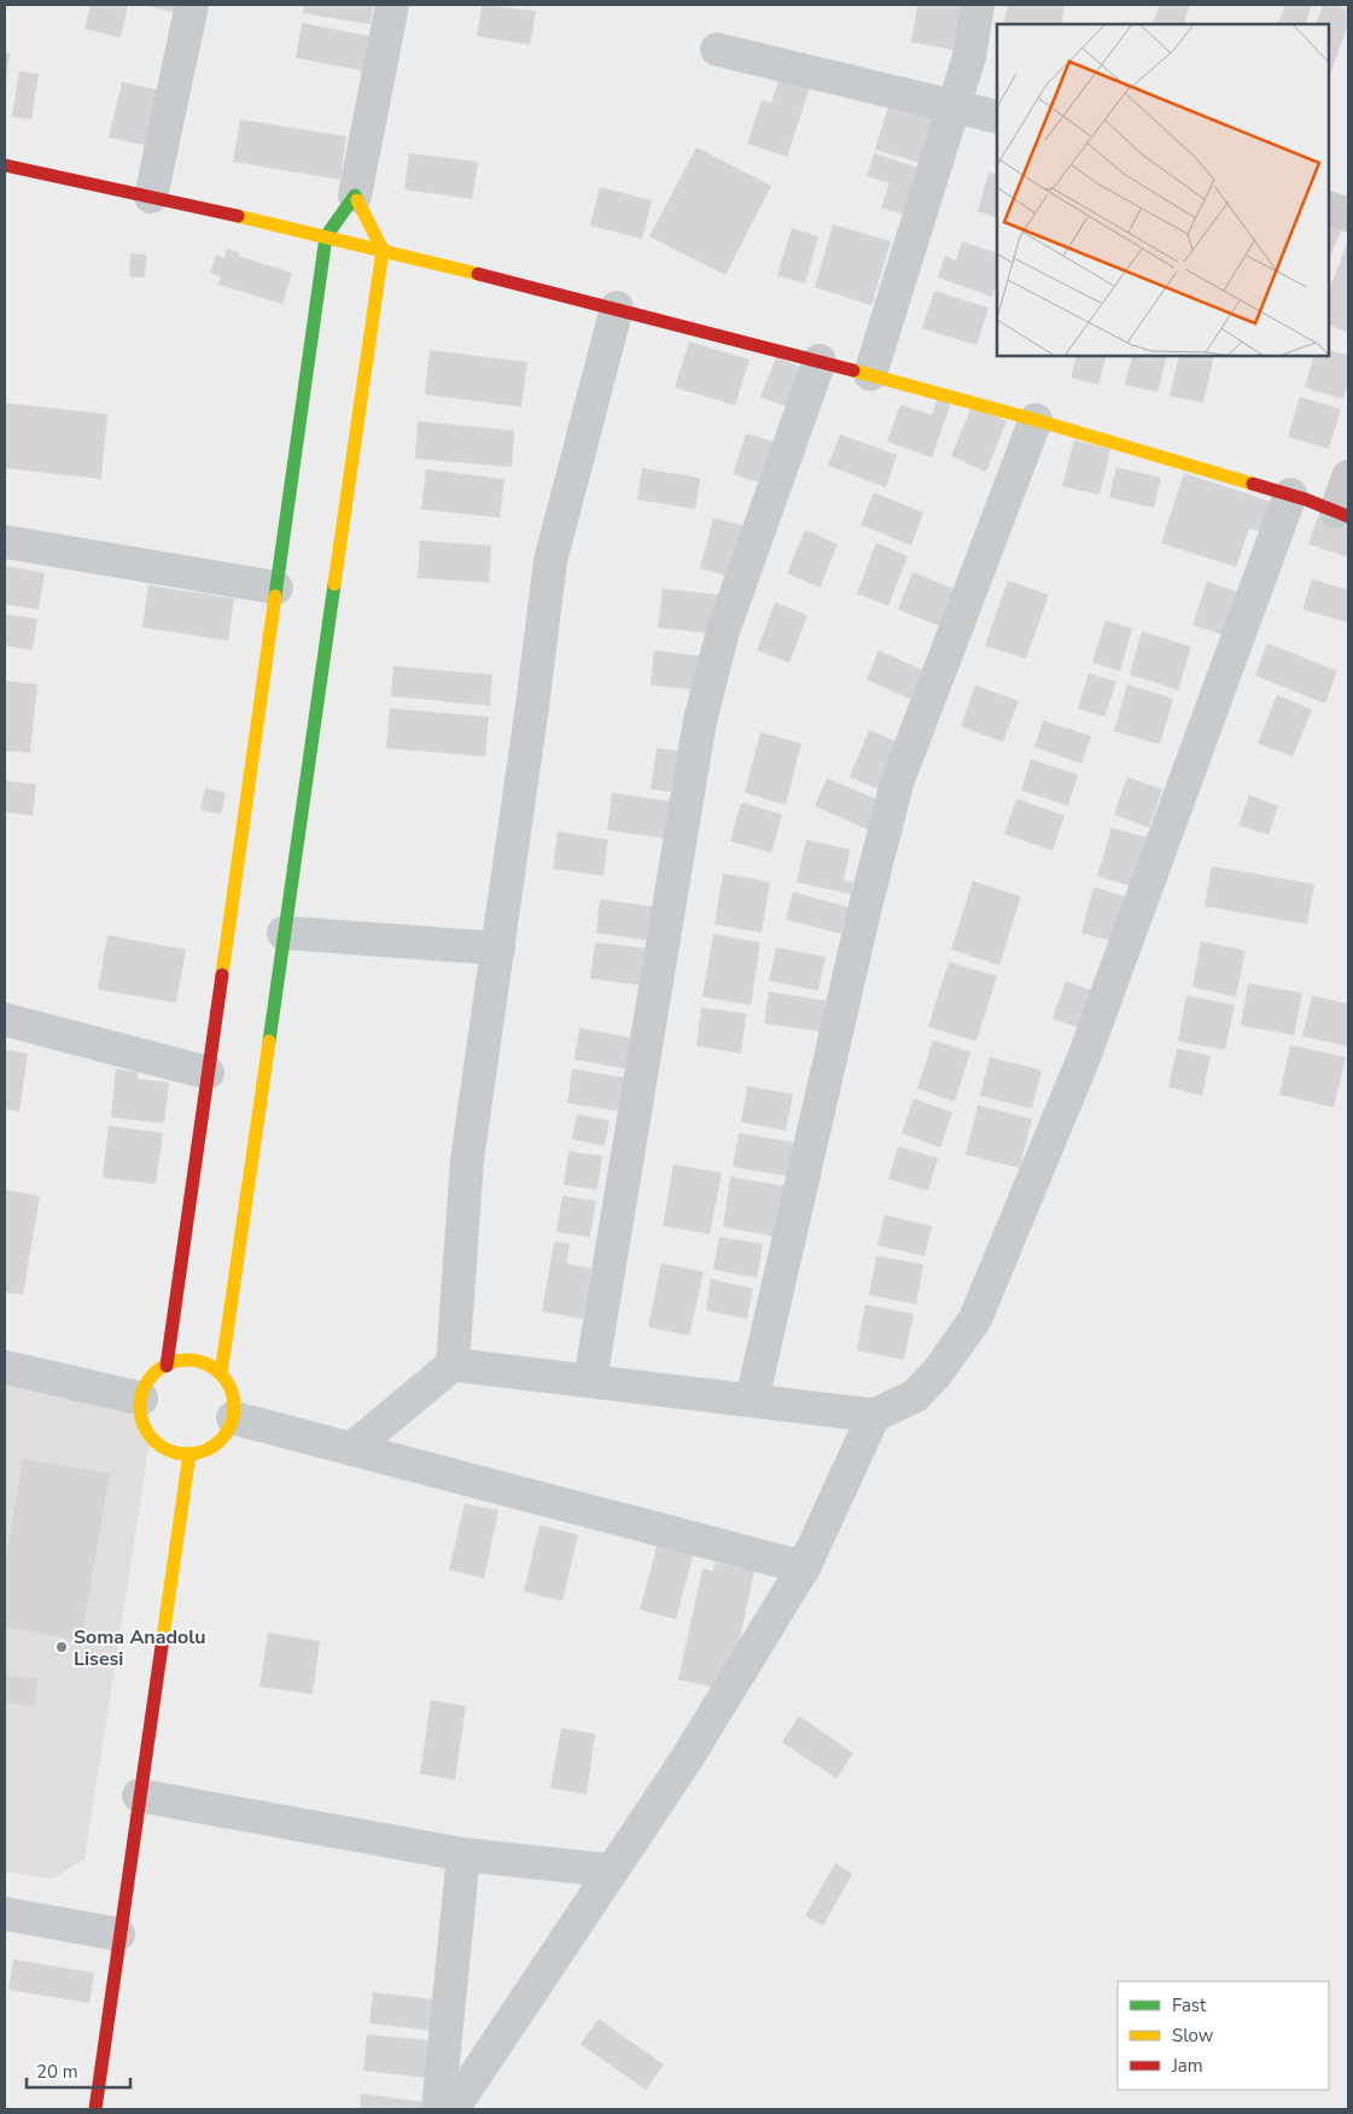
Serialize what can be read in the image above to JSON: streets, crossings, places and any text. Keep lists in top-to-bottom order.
{
  "places": ["Soma Anadolu Lisesi"],
  "legend": ["Fast", "Slow", "Jam"],
  "scale_bar": "20 m"
}
